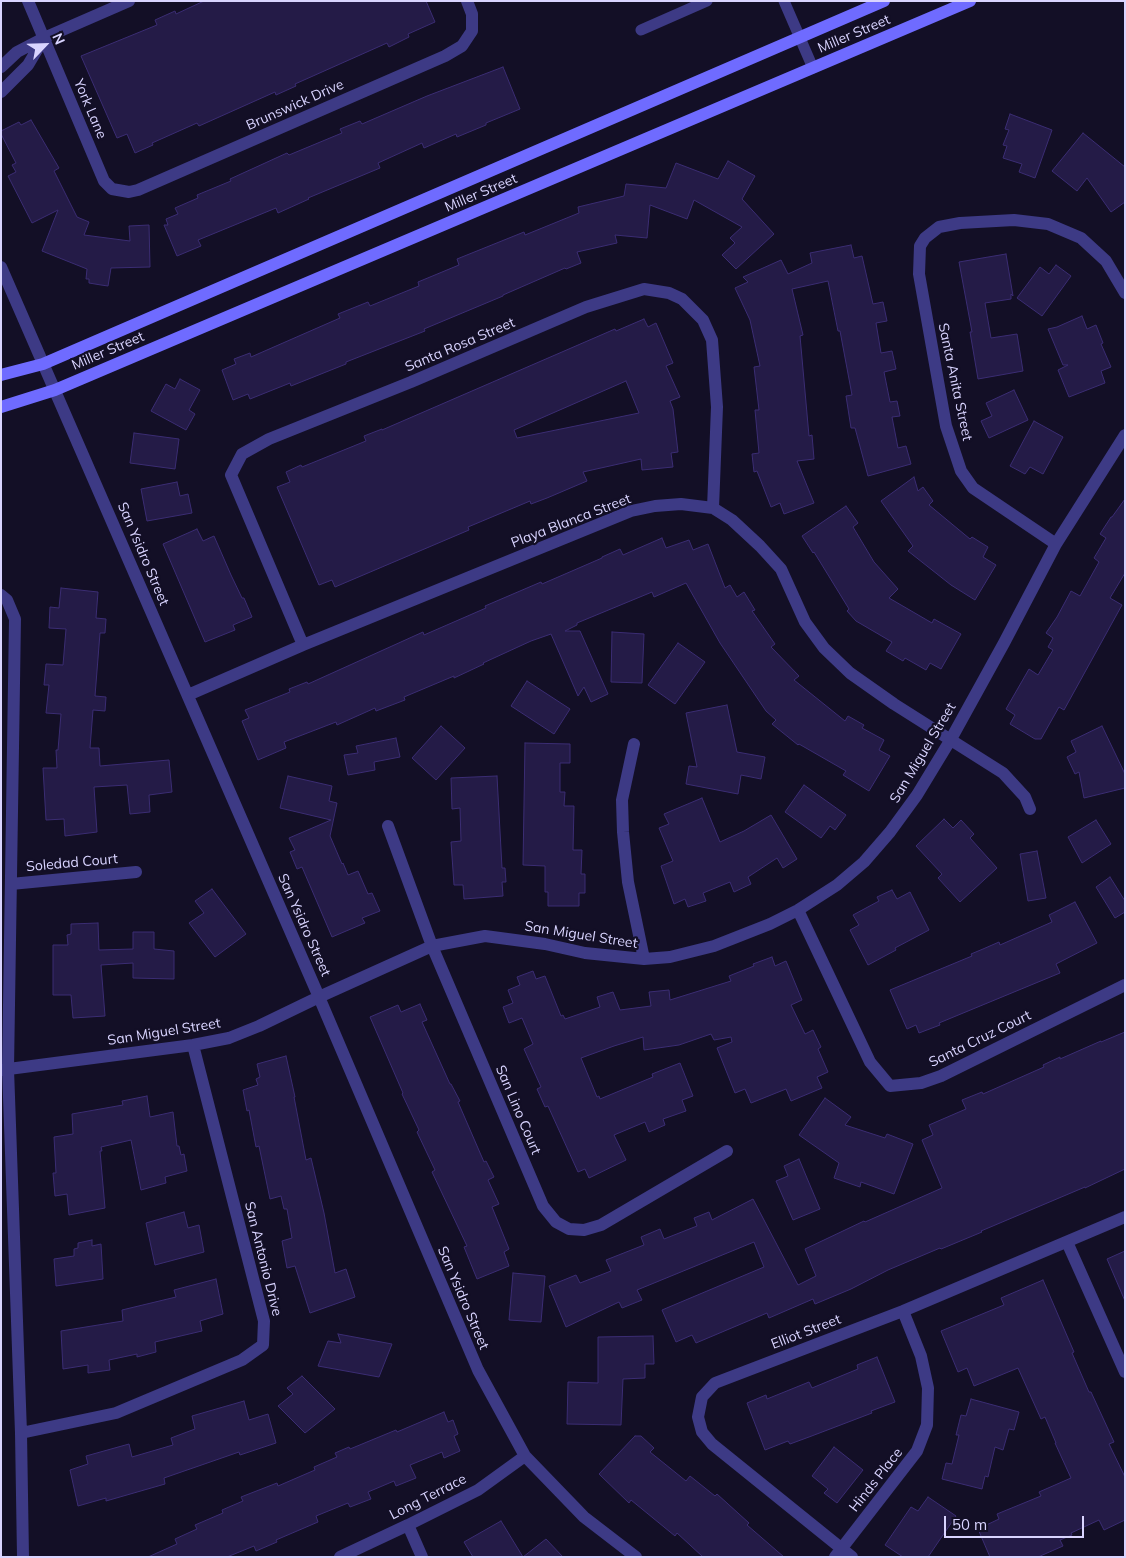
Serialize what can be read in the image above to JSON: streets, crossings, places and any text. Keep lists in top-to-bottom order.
{
  "streets": {
    "street": [
      "Miller Street",
      "Brunswick Drive",
      "York Lane",
      "Santa Rosa Street",
      "Santa Anita Street",
      "Playa Blanca Street",
      "San Ysidro Street",
      "San Miguel Street",
      "Soledad Court",
      "Santa Cruz Court",
      "San Lino Court",
      "San Antonio Drive",
      "Elliot Street",
      "Hinds Place",
      "Long Terrace"
    ]
  },
  "crossings": [
    ["Miller Street", "San Ysidro Street"],
    ["Brunswick Drive", "York Lane"],
    ["Santa Rosa Street", "Playa Blanca Street"],
    ["Santa Anita Street", "San Miguel Street"],
    ["Playa Blanca Street", "San Ysidro Street"],
    ["Playa Blanca Street", "San Miguel Street"],
    ["San Ysidro Street", "San Miguel Street"],
    ["San Ysidro Street", "Long Terrace"],
    ["San Miguel Street", "Santa Cruz Court"],
    ["San Miguel Street", "San Lino Court"],
    ["San Miguel Street", "San Antonio Drive"],
    ["Elliot Street", "Hinds Place"]
  ],
  "scale_bar": "50 m",
  "north": "top right"
}
